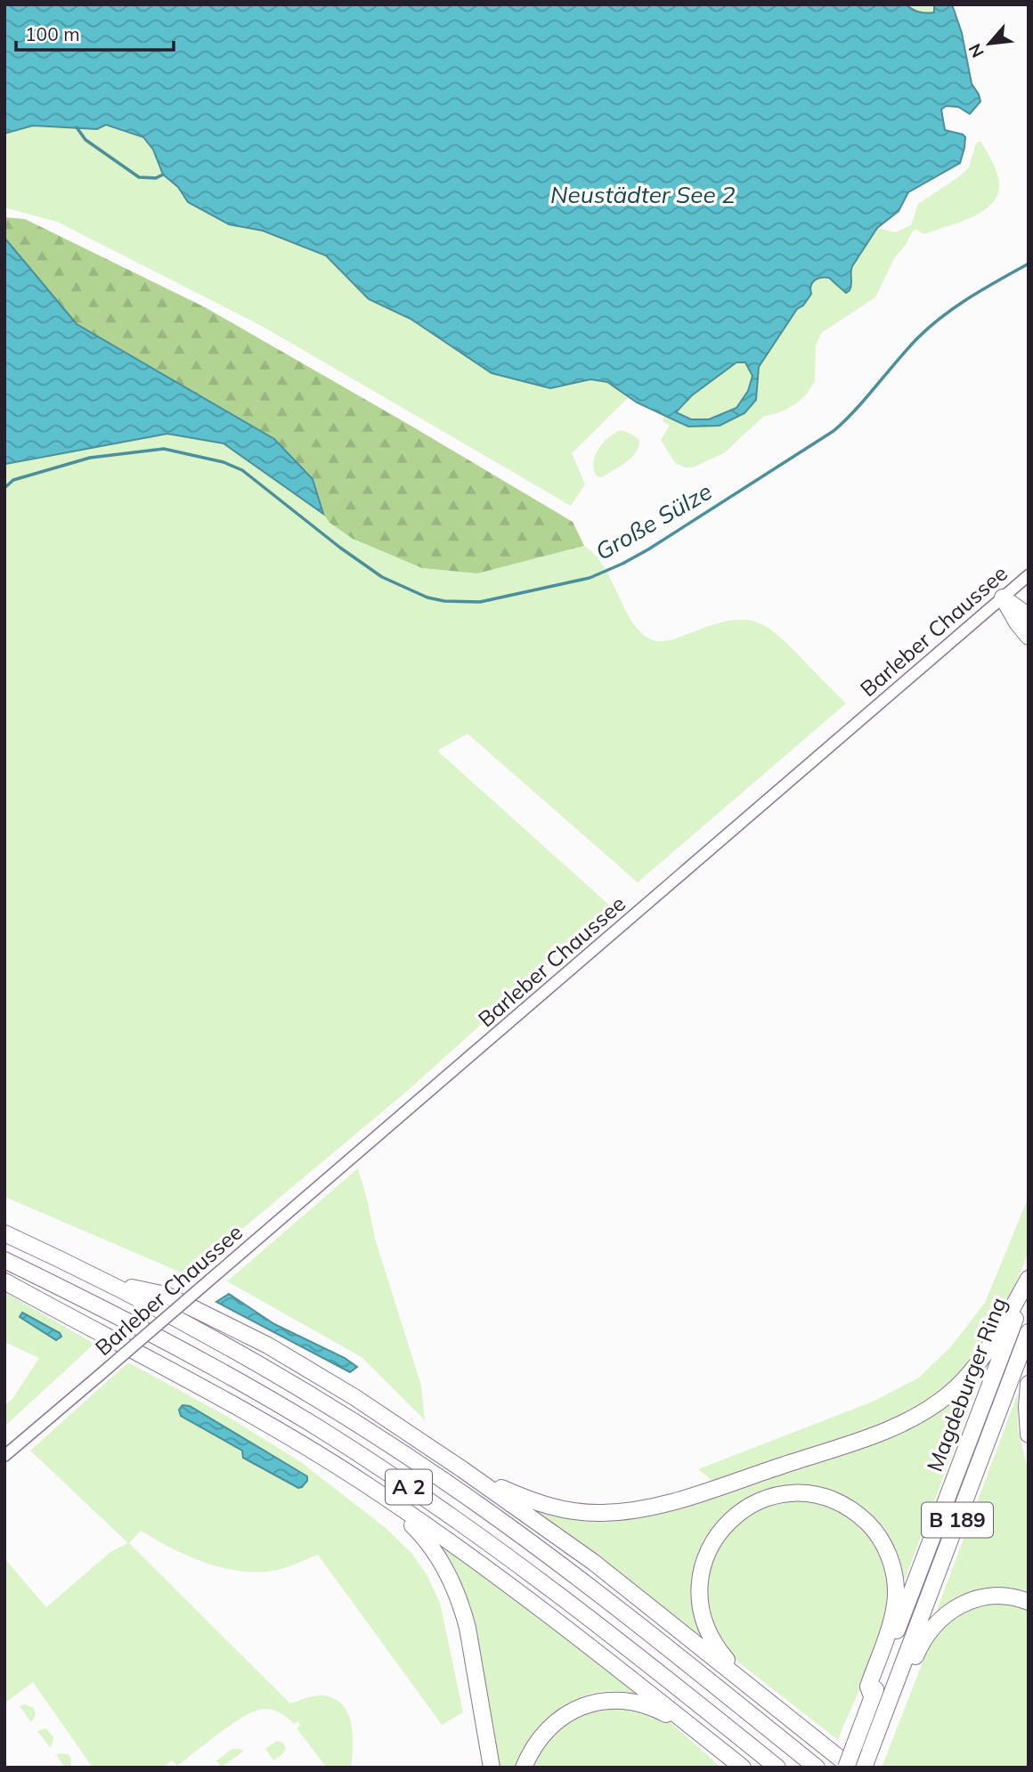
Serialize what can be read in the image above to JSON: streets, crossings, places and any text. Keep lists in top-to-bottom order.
{
  "streets": {
    "highway": ["Magdeburger Ring", "A 2", "B 189"],
    "street": ["Barleber Chaussee"]
  },
  "water": ["Neustädter See 2", "Große Sülze"],
  "scale_bar": "100 m",
  "north": "bottom left"
}
